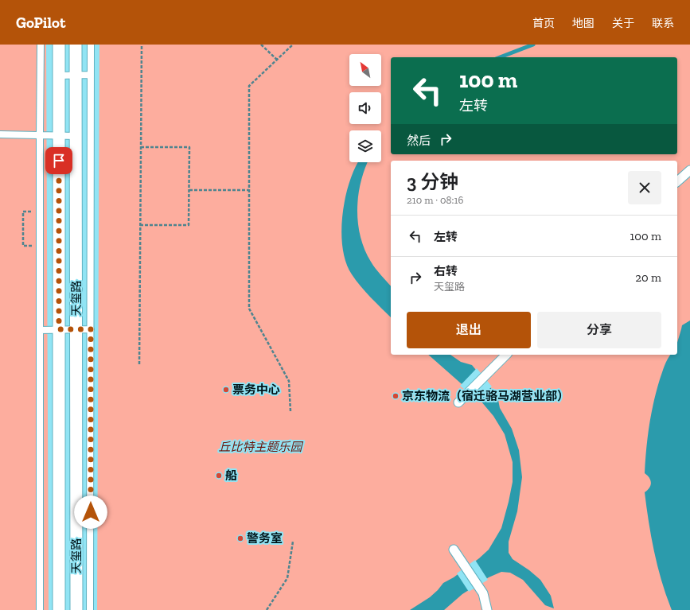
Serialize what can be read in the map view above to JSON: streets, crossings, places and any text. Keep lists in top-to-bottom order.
{
  "streets": {
    "street": ["天玺路"]
  },
  "parks": ["丘比特主题乐园"],
  "places": [
    "票务中心",
    "京东物流（宿迁骆马湖营业部）",
    "船",
    "警务室"
  ],
  "north": "top left",
  "page": {
    "header": "GoPilot",
    "nav": [
      "首页",
      "地图",
      "关于",
      "联系"
    ],
    "turn": ["100 m", "左转"],
    "then": "然后",
    "heading": ["3 分钟", "210 m · 08:16"],
    "list": [
      {
        "name": "左转",
        "value": "100 m"
      },
      {
        "name": "右转",
        "note": "天玺路",
        "value": "20 m"
      }
    ],
    "buttons": ["退出", "分享"]
  }
}
